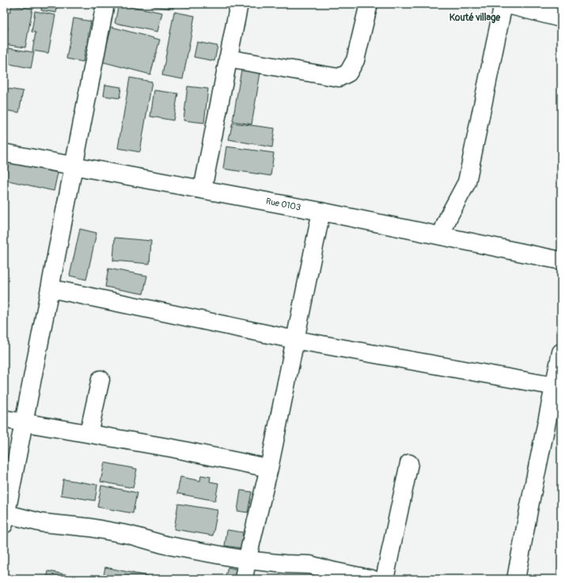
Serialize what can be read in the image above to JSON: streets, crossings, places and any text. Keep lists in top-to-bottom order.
{
  "streets": {
    "street": ["Rue O103"]
  },
  "districts": ["Kouté village"]
}
